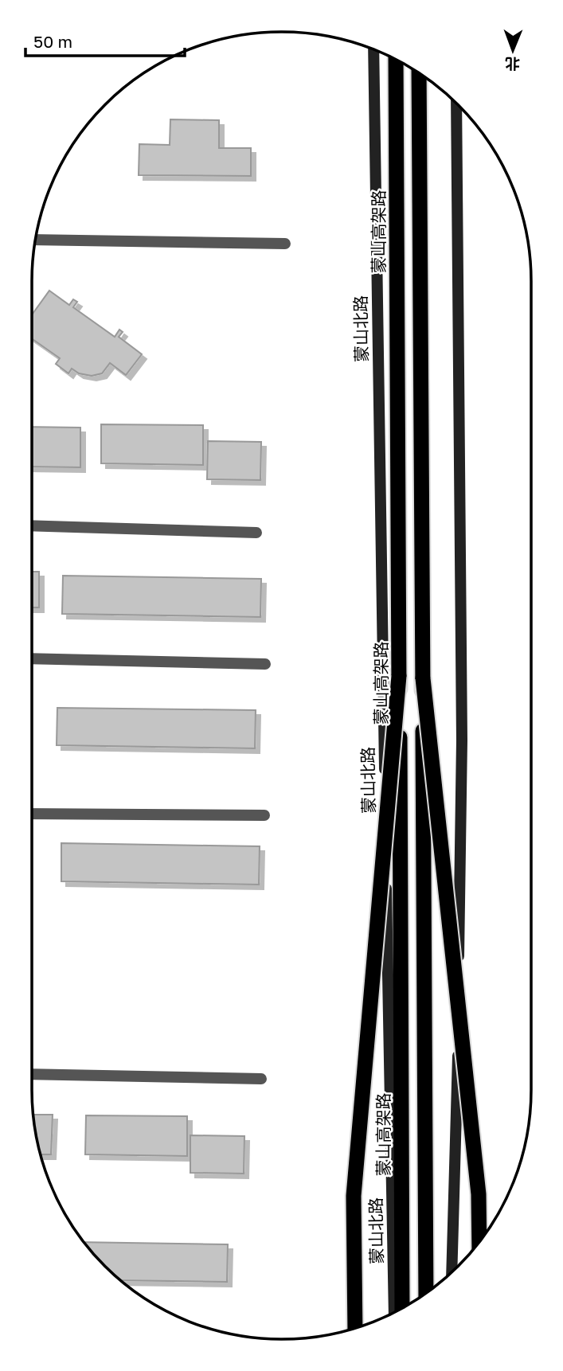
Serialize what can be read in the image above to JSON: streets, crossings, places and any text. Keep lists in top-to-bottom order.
{
  "streets": {
    "highway": ["蒙山高架路"],
    "main road": ["蒙山北路"]
  },
  "scale_bar": "50 m",
  "north": "bottom"
}
